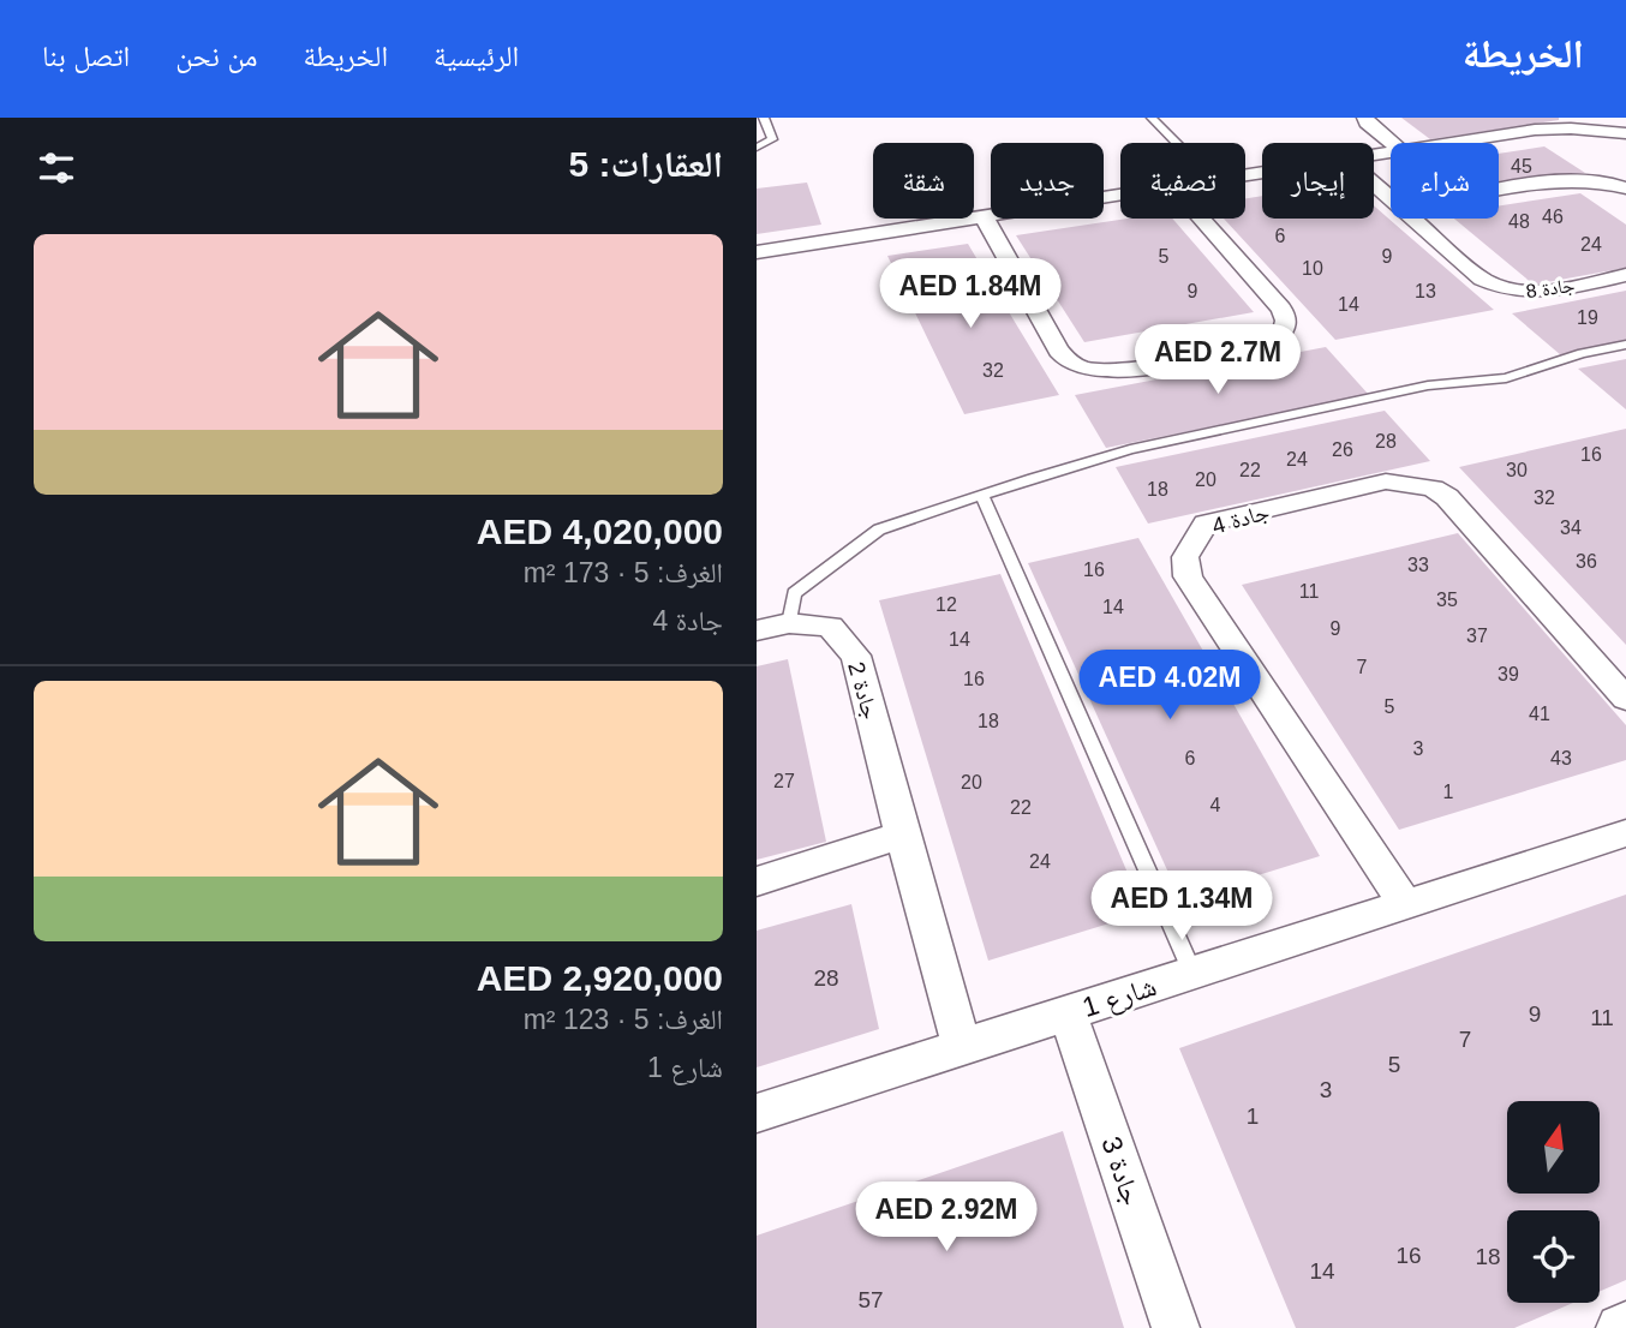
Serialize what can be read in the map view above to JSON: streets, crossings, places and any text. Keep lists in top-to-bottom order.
{
  "streets": {
    "street": [
      "جادة 8",
      "جادة 4",
      "جادة 2",
      "شارع 1",
      "جادة 3"
    ]
  },
  "crossings": [
    ["جادة 4", "شارع 1"],
    ["جادة 2", "شارع 1"],
    ["شارع 1", "جادة 3"]
  ],
  "house_numbers": [
    "45",
    "46",
    "48",
    "6",
    "24",
    "5",
    "9",
    "10",
    "9",
    "13",
    "14",
    "19",
    "32",
    "28",
    "26",
    "16",
    "24",
    "22",
    "30",
    "20",
    "18",
    "32",
    "34",
    "36",
    "33",
    "16",
    "11",
    "35",
    "12",
    "14",
    "9",
    "37",
    "14",
    "7",
    "39",
    "16",
    "5",
    "41",
    "18",
    "3",
    "6",
    "43",
    "27",
    "20",
    "1",
    "4",
    "22",
    "24",
    "28",
    "9",
    "11",
    "7",
    "5",
    "3",
    "1",
    "16",
    "18",
    "14",
    "57"
  ],
  "north": "top",
  "page": {
    "header": "الخريطة",
    "nav": [
      "الرئيسية",
      "الخريطة",
      "من نحن",
      "اتصل بنا"
    ],
    "heading": "العقارات: 5",
    "chip": [
      "شراء",
      "إيجار",
      "تصفية",
      "جديد",
      "شقة"
    ],
    "list": [
      {
        "name": "AED 4,020,000",
        "note": "الغرف: 5 · 173 m² · جادة 4"
      },
      {
        "name": "AED 2,920,000",
        "note": "الغرف: 5 · 123 m² · شارع 1"
      }
    ],
    "price": [
      "AED 1.84M",
      "AED 2.7M",
      "AED 4.02M",
      "AED 1.34M",
      "AED 2.92M"
    ]
  }
}
